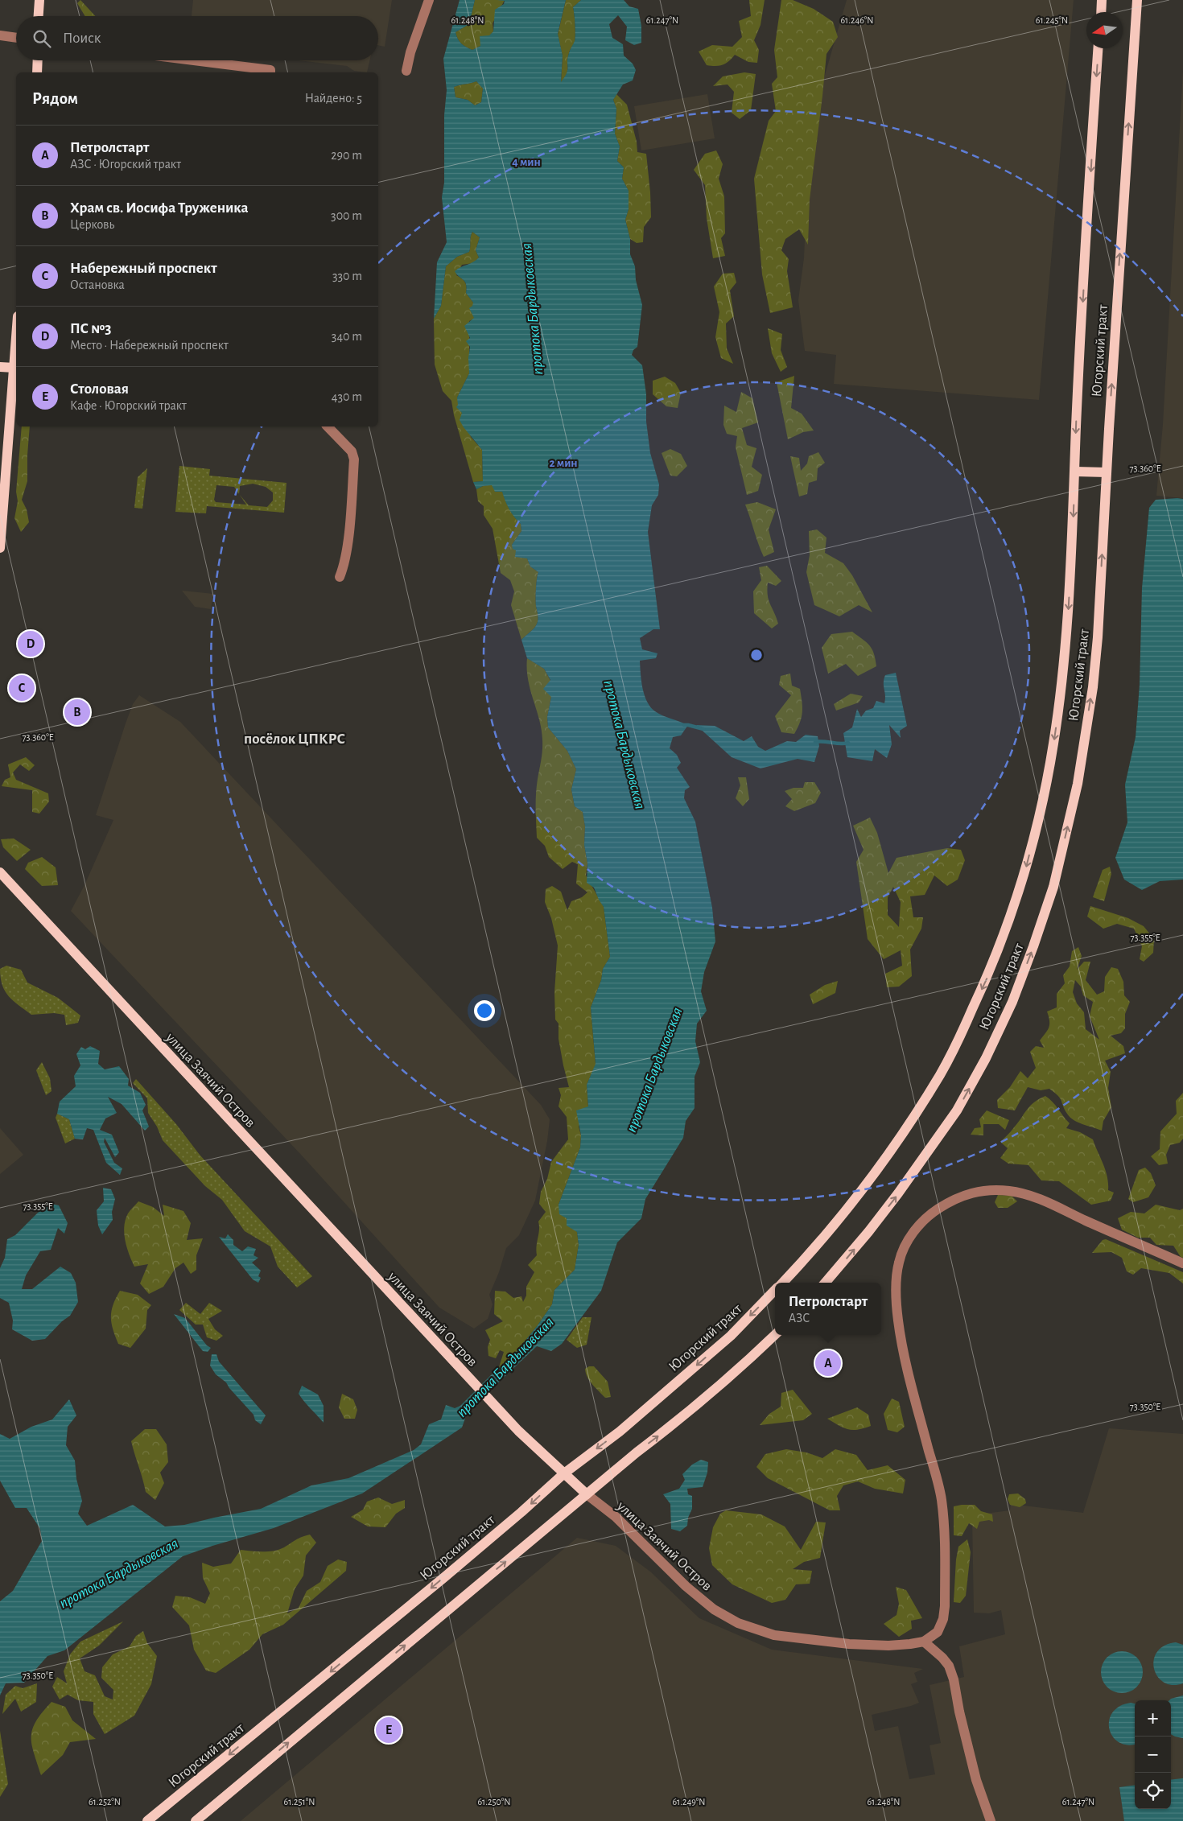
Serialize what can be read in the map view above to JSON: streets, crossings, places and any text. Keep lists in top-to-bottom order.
{
  "streets": {
    "main road": ["Югорский тракт", "улица Заячий Остров"]
  },
  "crossings": [
    ["Югорский тракт", "улица Заячий Остров"]
  ],
  "districts": ["посёлок ЦПКРС"],
  "water": ["протока Бардыковская"],
  "north": "left",
  "page": {
    "search": "Поиск",
    "heading": ["Рядом", "Найдено: 5"],
    "list": [
      {
        "mark": "A",
        "name": "Петролстарт",
        "note": "АЗС · Югорский тракт",
        "value": "290 m"
      },
      {
        "mark": "B",
        "name": "Храм св. Иосифа Труженика",
        "note": "Церковь",
        "value": "300 m"
      },
      {
        "mark": "C",
        "name": "Набережный проспект",
        "note": "Остановка",
        "value": "330 m"
      },
      {
        "mark": "D",
        "name": "ПС №3",
        "note": "Место · Набережный проспект",
        "value": "340 m"
      },
      {
        "mark": "E",
        "name": "Столовая",
        "note": "Кафе · Югорский тракт",
        "value": "430 m"
      }
    ],
    "pins": [
      "D",
      "C",
      "B",
      "A",
      "E"
    ],
    "popup": ["Петролстарт", "АЗС"],
    "map_buttons": ["+", "−"]
  },
  "coordinates": [
    "61.248°N",
    "61.247°N",
    "61.246°N",
    "61.245°N",
    "73.360°E",
    "73.355°E",
    "73.350°E",
    "61.252°N",
    "61.251°N",
    "61.250°N",
    "61.249°N"
  ],
  "rings": ["4 мин", "2 мин"]
}
